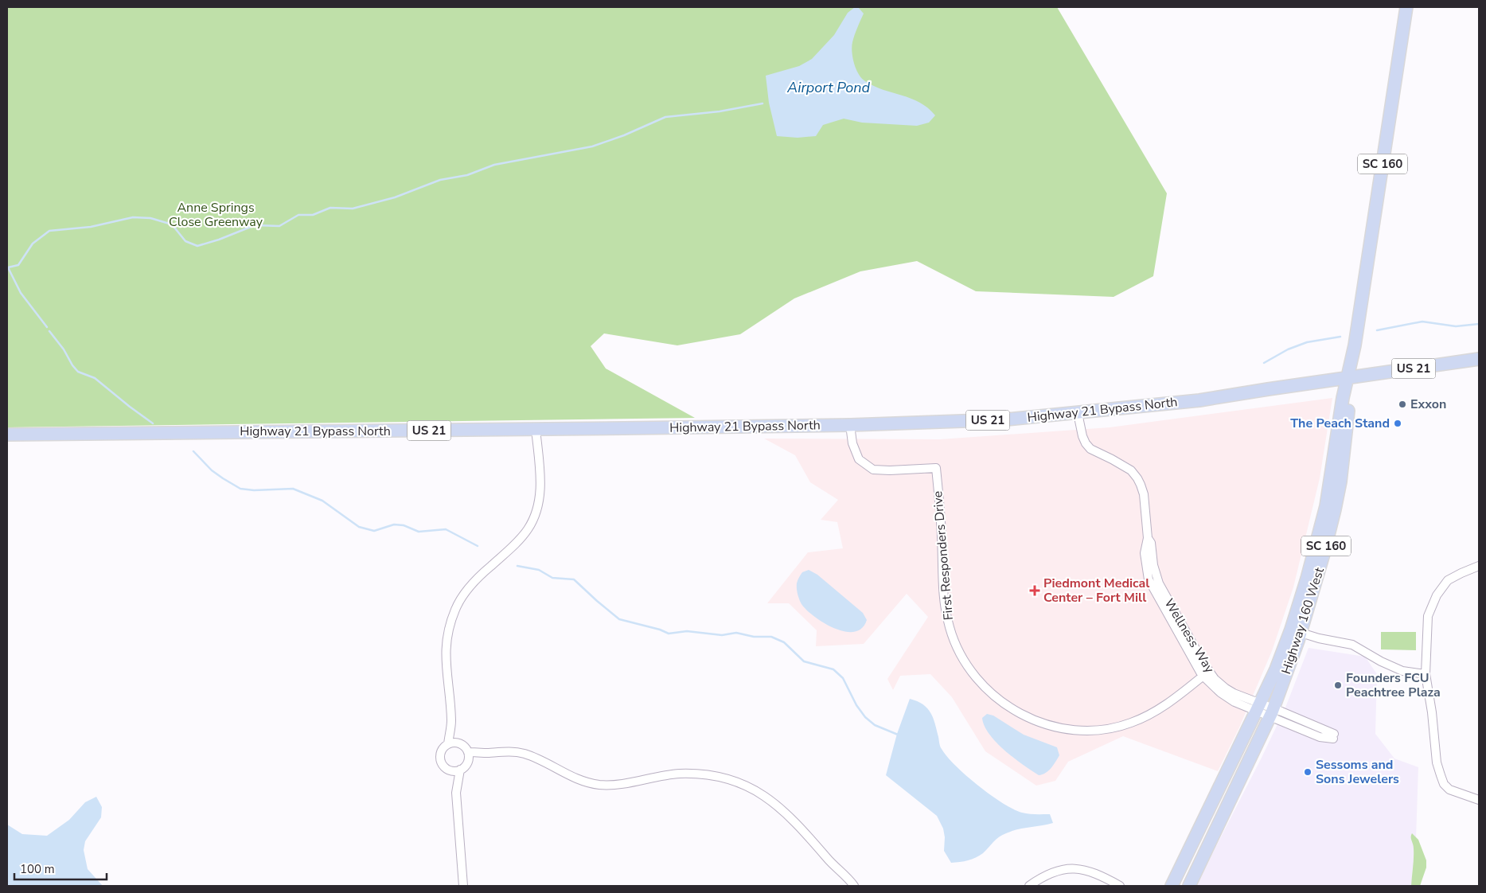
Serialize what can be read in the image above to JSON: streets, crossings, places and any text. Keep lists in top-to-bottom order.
{
  "streets": {
    "main road": [
      "SC 160",
      "US 21",
      "Highway 21 Bypass North",
      "Highway 160 West"
    ],
    "street": ["First Responders Drive", "Wellness Way"]
  },
  "crossings": [
    ["SC 160", "Highway 21 Bypass North"],
    ["SC 160", "Highway 160 West"],
    ["Highway 21 Bypass North", "First Responders Drive"],
    ["Highway 21 Bypass North", "Highway 160 West"],
    ["Highway 21 Bypass North", "Wellness Way"],
    ["First Responders Drive", "Wellness Way"],
    ["Highway 160 West", "Wellness Way"]
  ],
  "water": ["Airport Pond"],
  "parks": ["Anne Springs Close Greenway"],
  "places": {
    "other": [
      "Exxon",
      "The Peach Stand",
      "Founders FCU Peachtree Plaza",
      "Sessoms and Sons Jewelers"
    ],
    "health": ["Piedmont Medical Center – Fort Mill"]
  },
  "scale_bar": "100 m"
}
